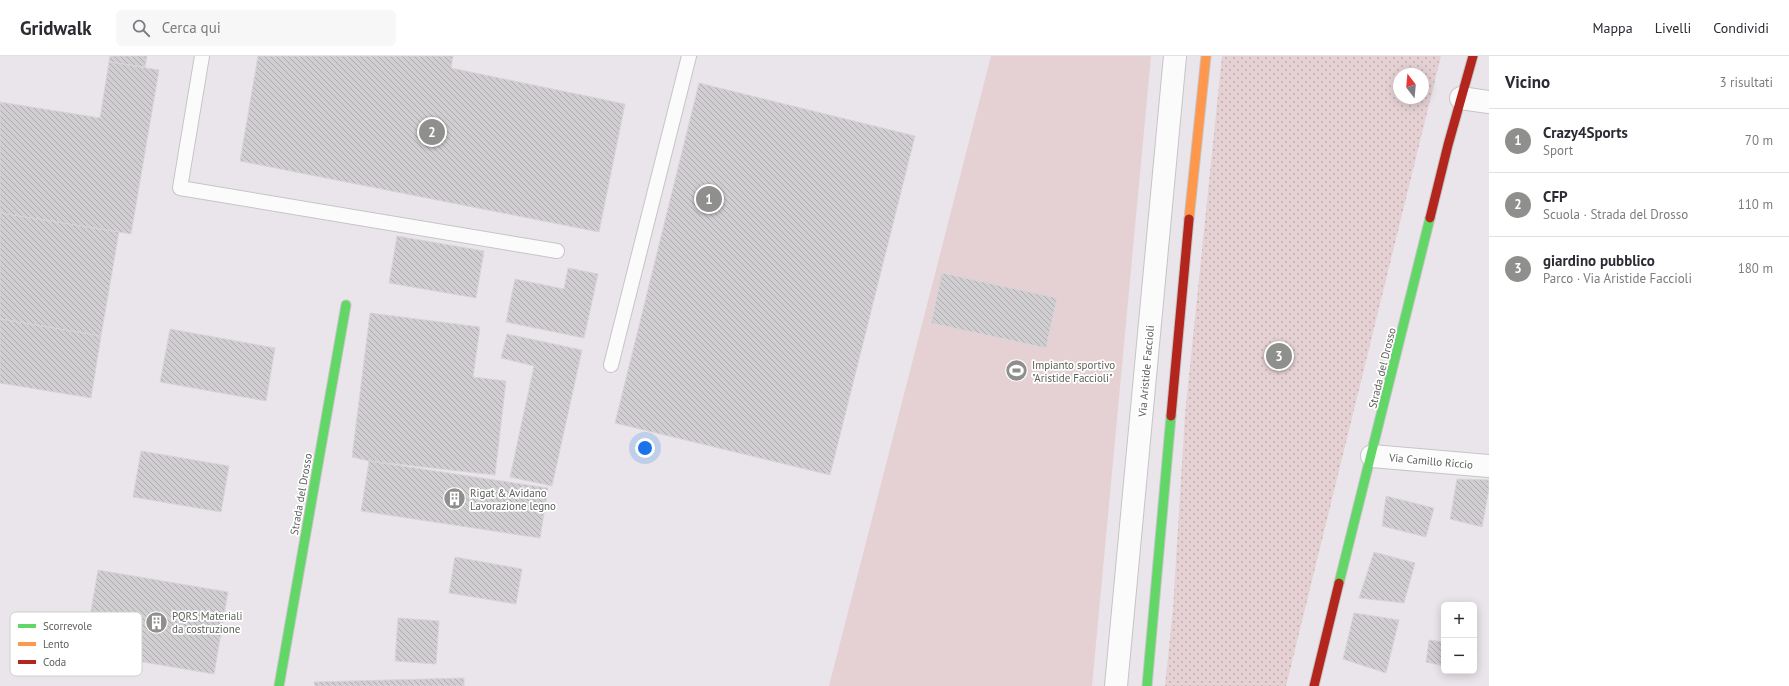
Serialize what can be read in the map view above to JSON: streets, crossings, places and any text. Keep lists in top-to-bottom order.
{
  "streets": {
    "street": ["Strada del Drosso", "Via Aristide Faccioli", "Via Camillo Riccio"]
  },
  "crossings": [
    ["Strada del Drosso", "Via Camillo Riccio"]
  ],
  "places": {
    "sports": ["Impianto sportivo \"Aristide Faccioli\""],
    "building": ["Rigat & Avidano Lavorazione legno", "PQRS Materiali da costruzione"]
  },
  "legend": ["Scorrevole", "Lento", "Coda"],
  "north": "top",
  "page": {
    "header": "Gridwalk",
    "search": "Cerca qui",
    "nav": ["Mappa", "Livelli", "Condividi"],
    "heading": ["Vicino", "3 risultati"],
    "list": [
      {
        "mark": "1",
        "name": "Crazy4Sports",
        "note": "Sport",
        "value": "70 m"
      },
      {
        "mark": "2",
        "name": "CFP",
        "note": "Scuola · Strada del Drosso",
        "value": "110 m"
      },
      {
        "mark": "3",
        "name": "giardino pubblico",
        "note": "Parco · Via Aristide Faccioli",
        "value": "180 m"
      }
    ],
    "pins": ["2", "1", "3"],
    "map_buttons": ["+", "−"]
  }
}
